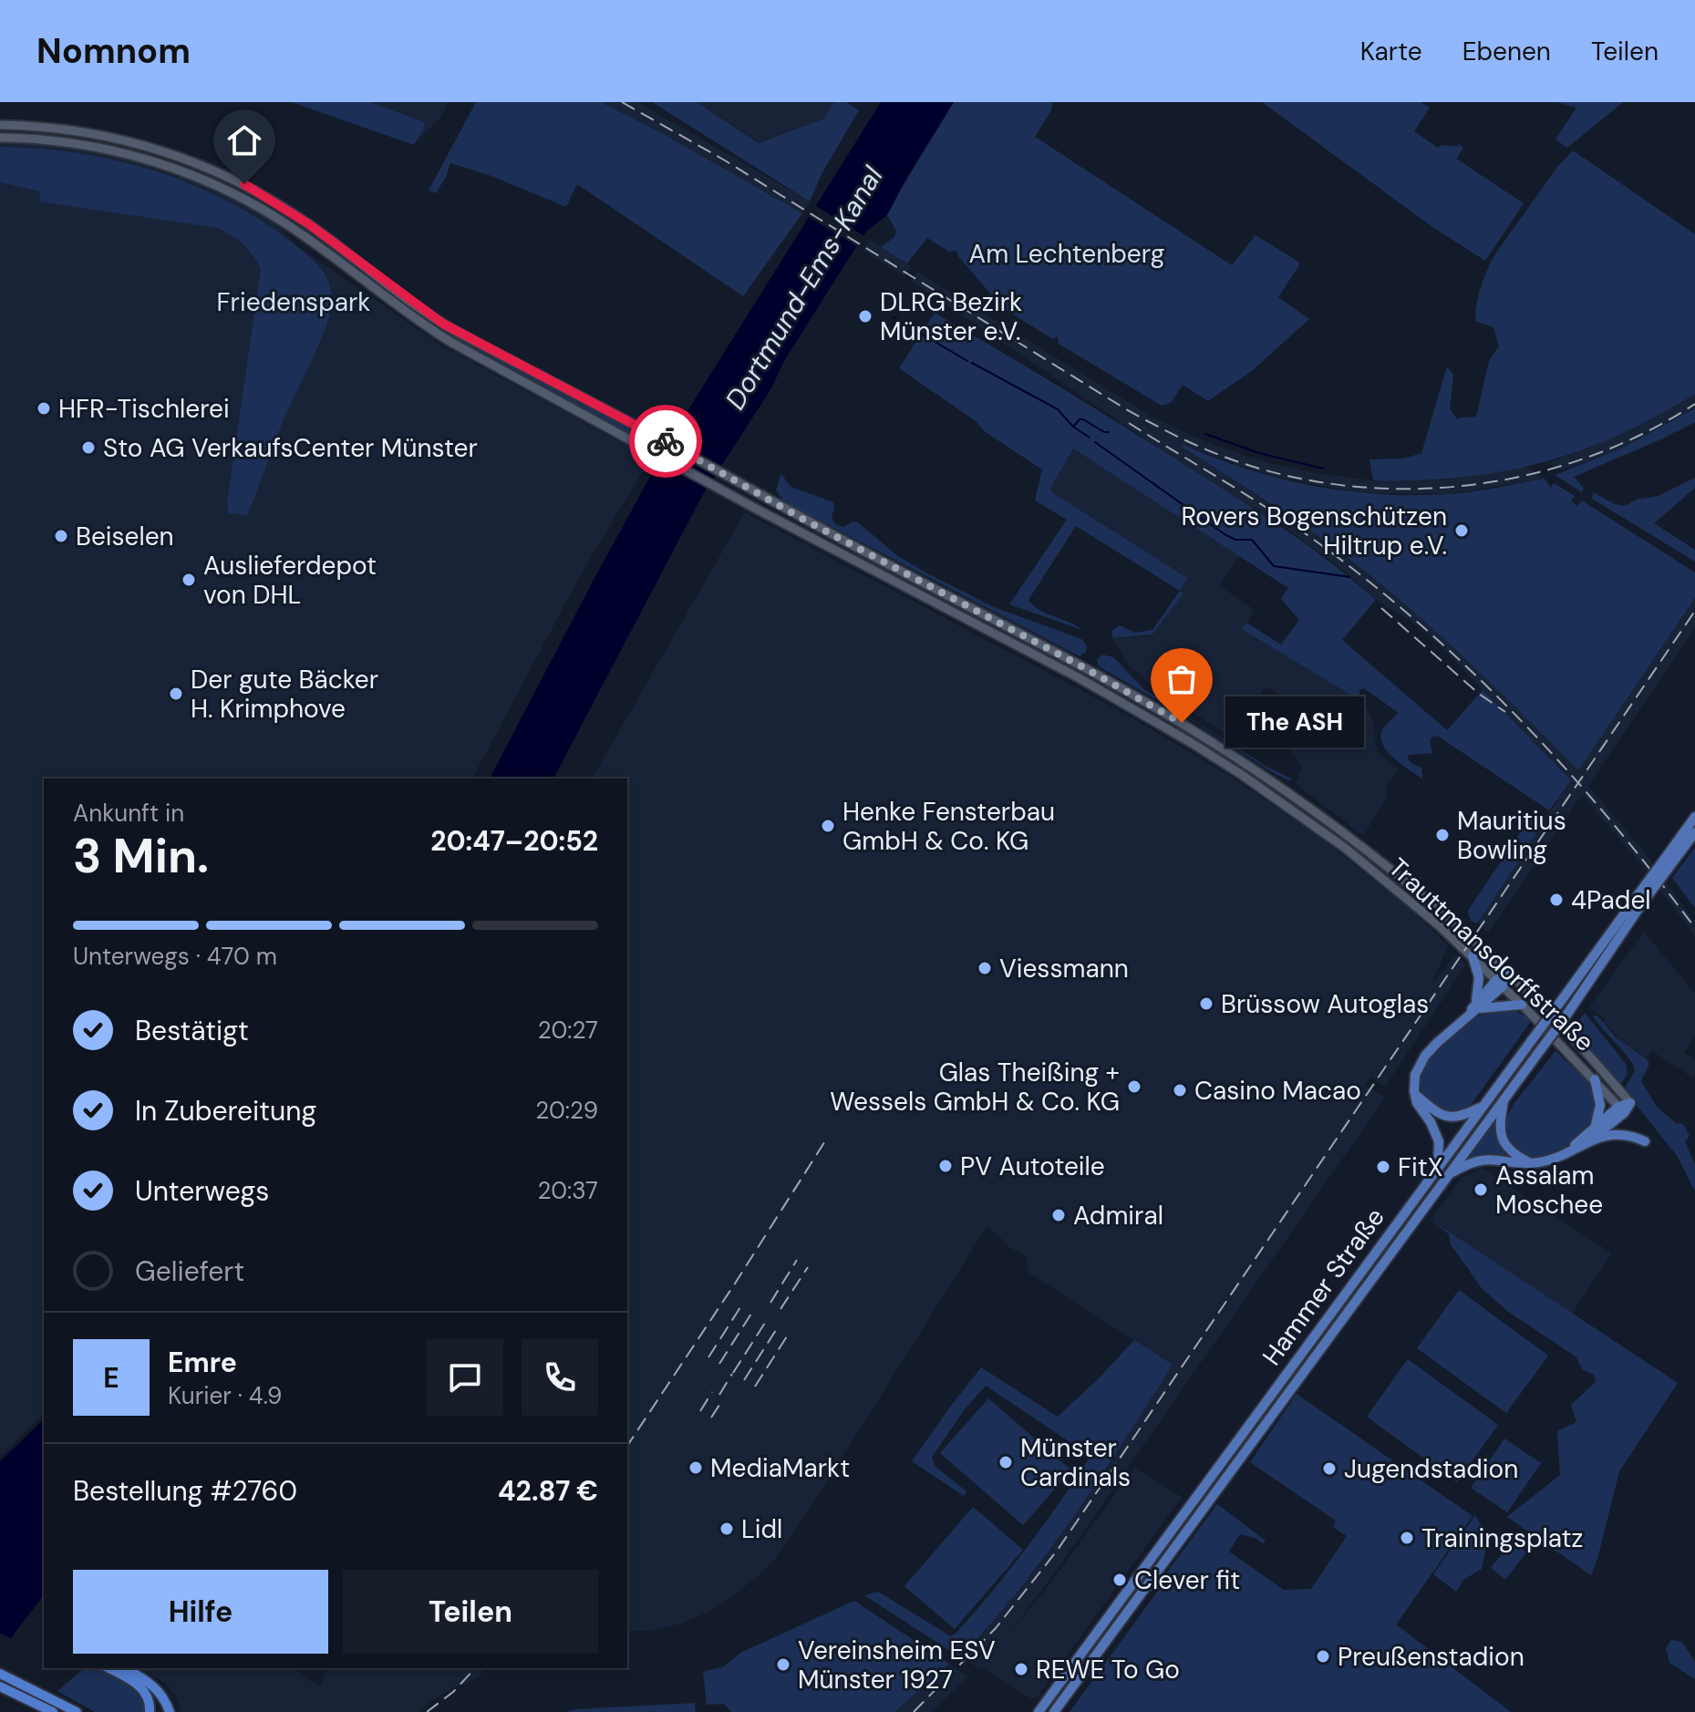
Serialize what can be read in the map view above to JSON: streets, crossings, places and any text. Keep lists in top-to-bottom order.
{
  "streets": {
    "main road": ["Trauttmansdorffstraße", "Hammer Straße"]
  },
  "water": ["Dortmund-Ems-Kanal"],
  "parks": ["Am Lechtenberg", "Friedenspark"],
  "places": [
    "DLRG Bezirk Münster e.V.",
    "HFR-Tischlerei",
    "Sto AG VerkaufsCenter Münster",
    "Rovers Bogenschützen Hiltrup e.V.",
    "Beiselen",
    "Auslieferdepot von DHL",
    "Der gute Bäcker H. Krimphove",
    "The ASH",
    "Henke Fensterbau GmbH & Co. KG",
    "Mauritius Bowling",
    "4Padel",
    "Viessmann",
    "Brüssow Autoglas",
    "Glas Theißing + Wessels GmbH & Co. KG",
    "Casino Macao",
    "PV Autoteile",
    "FitX",
    "Assalam Moschee",
    "Admiral",
    "Münster Cardinals",
    "MediaMarkt",
    "Jugendstadion",
    "Lidl",
    "Trainingsplatz",
    "Clever fit",
    "Preußenstadion",
    "Vereinsheim ESV Münster 1927",
    "REWE To Go"
  ],
  "page": {
    "header": "Nomnom",
    "nav": ["Karte", "Ebenen", "Teilen"],
    "bubble": "The ASH",
    "heading": ["3 Min.", "Ankunft in", "20:47–20:52"],
    "panel": [
      "Emre",
      "Kurier · 4.9",
      "Bestellung #2760",
      "42.87 €"
    ],
    "bar": "Unterwegs · 470 m",
    "list": [
      ["Bestätigt", "20:27"],
      ["In Zubereitung", "20:29"],
      ["Unterwegs", "20:37"],
      "Geliefert"
    ],
    "round": "E",
    "buttons": ["Hilfe", "Teilen"]
  }
}
